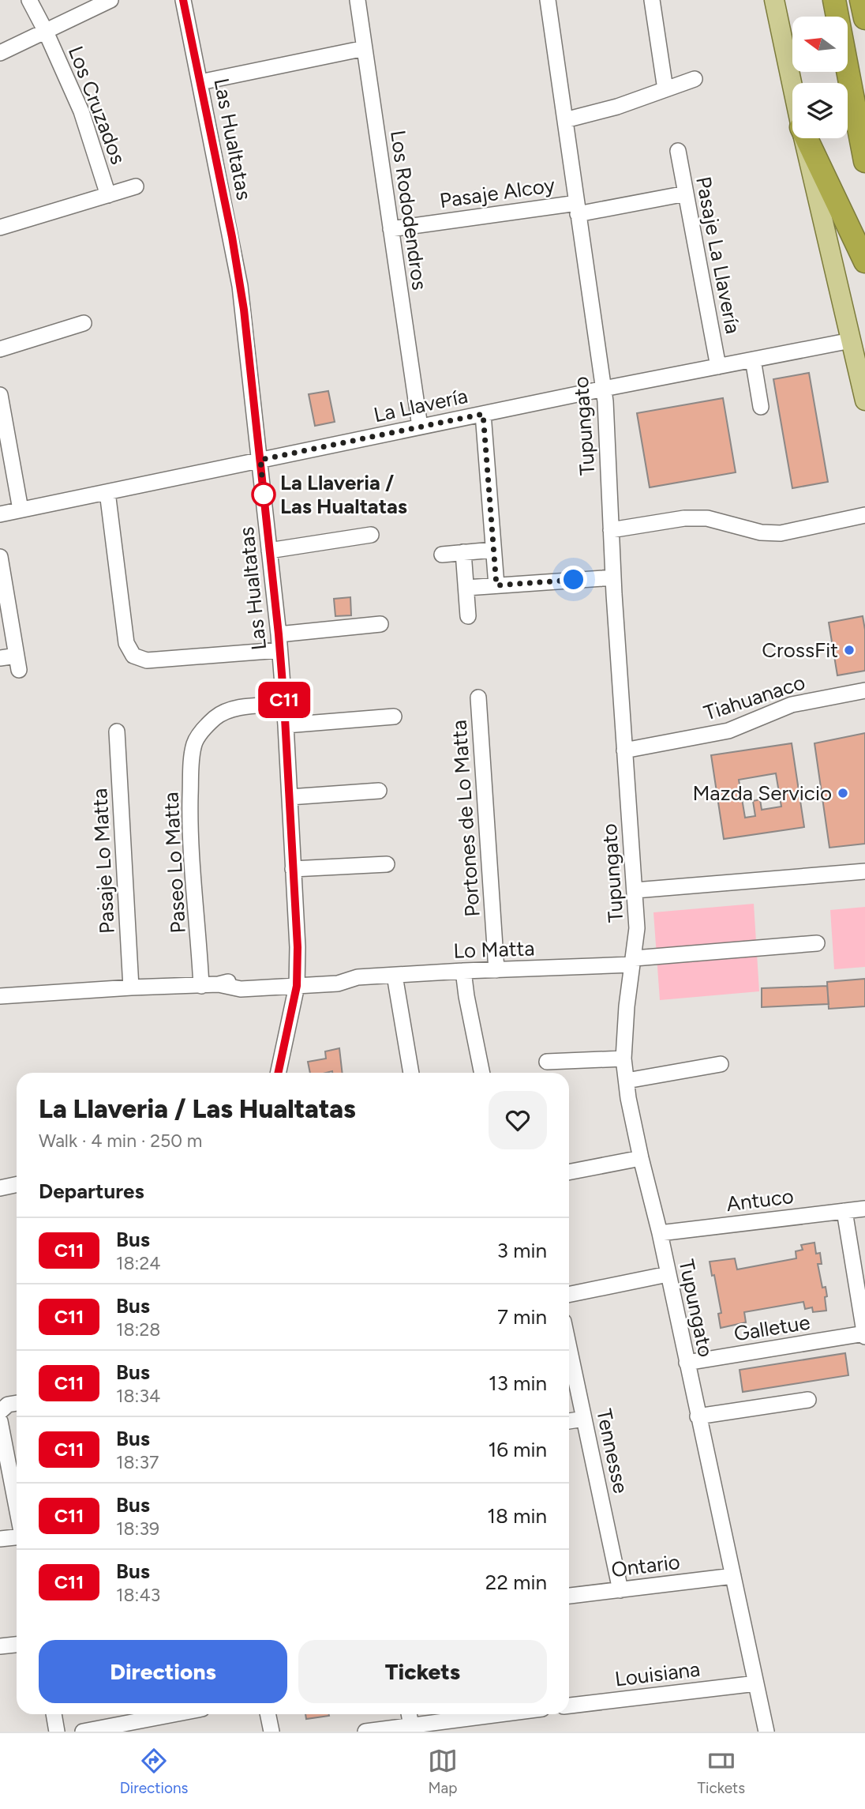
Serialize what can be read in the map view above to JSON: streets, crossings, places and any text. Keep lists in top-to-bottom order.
{
  "streets": {
    "street": [
      "Los Cruzados",
      "Las Hualtatas",
      "Pasaje Alcoy",
      "Los Rododendros",
      "Pasaje La Llavería",
      "La Llavería",
      "Tupungato",
      "Tiahuanaco",
      "Portones de Lo Matta",
      "Pasaje Lo Matta",
      "Paseo Lo Matta",
      "Lo Matta",
      "Antuco",
      "Galletue",
      "Tennesse",
      "Ontario",
      "Louisiana"
    ]
  },
  "crossings": [
    ["Las Hualtatas", "La Llavería"],
    ["Las Hualtatas", "Paseo Lo Matta"],
    ["Las Hualtatas", "Lo Matta"],
    ["Pasaje Alcoy", "Los Rododendros"],
    ["Pasaje Alcoy", "Pasaje La Llavería"],
    ["Pasaje Alcoy", "Tupungato"],
    ["Los Rododendros", "La Llavería"],
    ["Pasaje La Llavería", "La Llavería"],
    ["La Llavería", "Tupungato"],
    ["Tupungato", "Tiahuanaco"],
    ["Tupungato", "Lo Matta"],
    ["Tupungato", "Antuco"],
    ["Tupungato", "Galletue"],
    ["Tupungato", "Ontario"],
    ["Tupungato", "Louisiana"],
    ["Portones de Lo Matta", "Lo Matta"],
    ["Pasaje Lo Matta", "Lo Matta"],
    ["Paseo Lo Matta", "Lo Matta"],
    ["Tennesse", "Ontario"]
  ],
  "places": ["La Llaveria / Las Hualtatas", "CrossFit", "Mazda Servicio"],
  "lines": ["bus line C11"],
  "north": "left",
  "page": {
    "on_map": "C11",
    "heading": [
      ["La Llaveria / Las Hualtatas", "Walk · 4 min · 250 m"],
      "Departures"
    ],
    "list": [
      {
        "mark": "C11",
        "name": "Bus",
        "note": "18:24",
        "value": "3 min"
      },
      {
        "mark": "C11",
        "name": "Bus",
        "note": "18:28",
        "value": "7 min"
      },
      {
        "mark": "C11",
        "name": "Bus",
        "note": "18:34",
        "value": "13 min"
      },
      {
        "mark": "C11",
        "name": "Bus",
        "note": "18:37",
        "value": "16 min"
      },
      {
        "mark": "C11",
        "name": "Bus",
        "note": "18:39",
        "value": "18 min"
      },
      {
        "mark": "C11",
        "name": "Bus",
        "note": "18:43",
        "value": "22 min"
      }
    ],
    "buttons": ["Directions", "Tickets"],
    "tabs": ["Directions", "Map", "Tickets"]
  }
}
